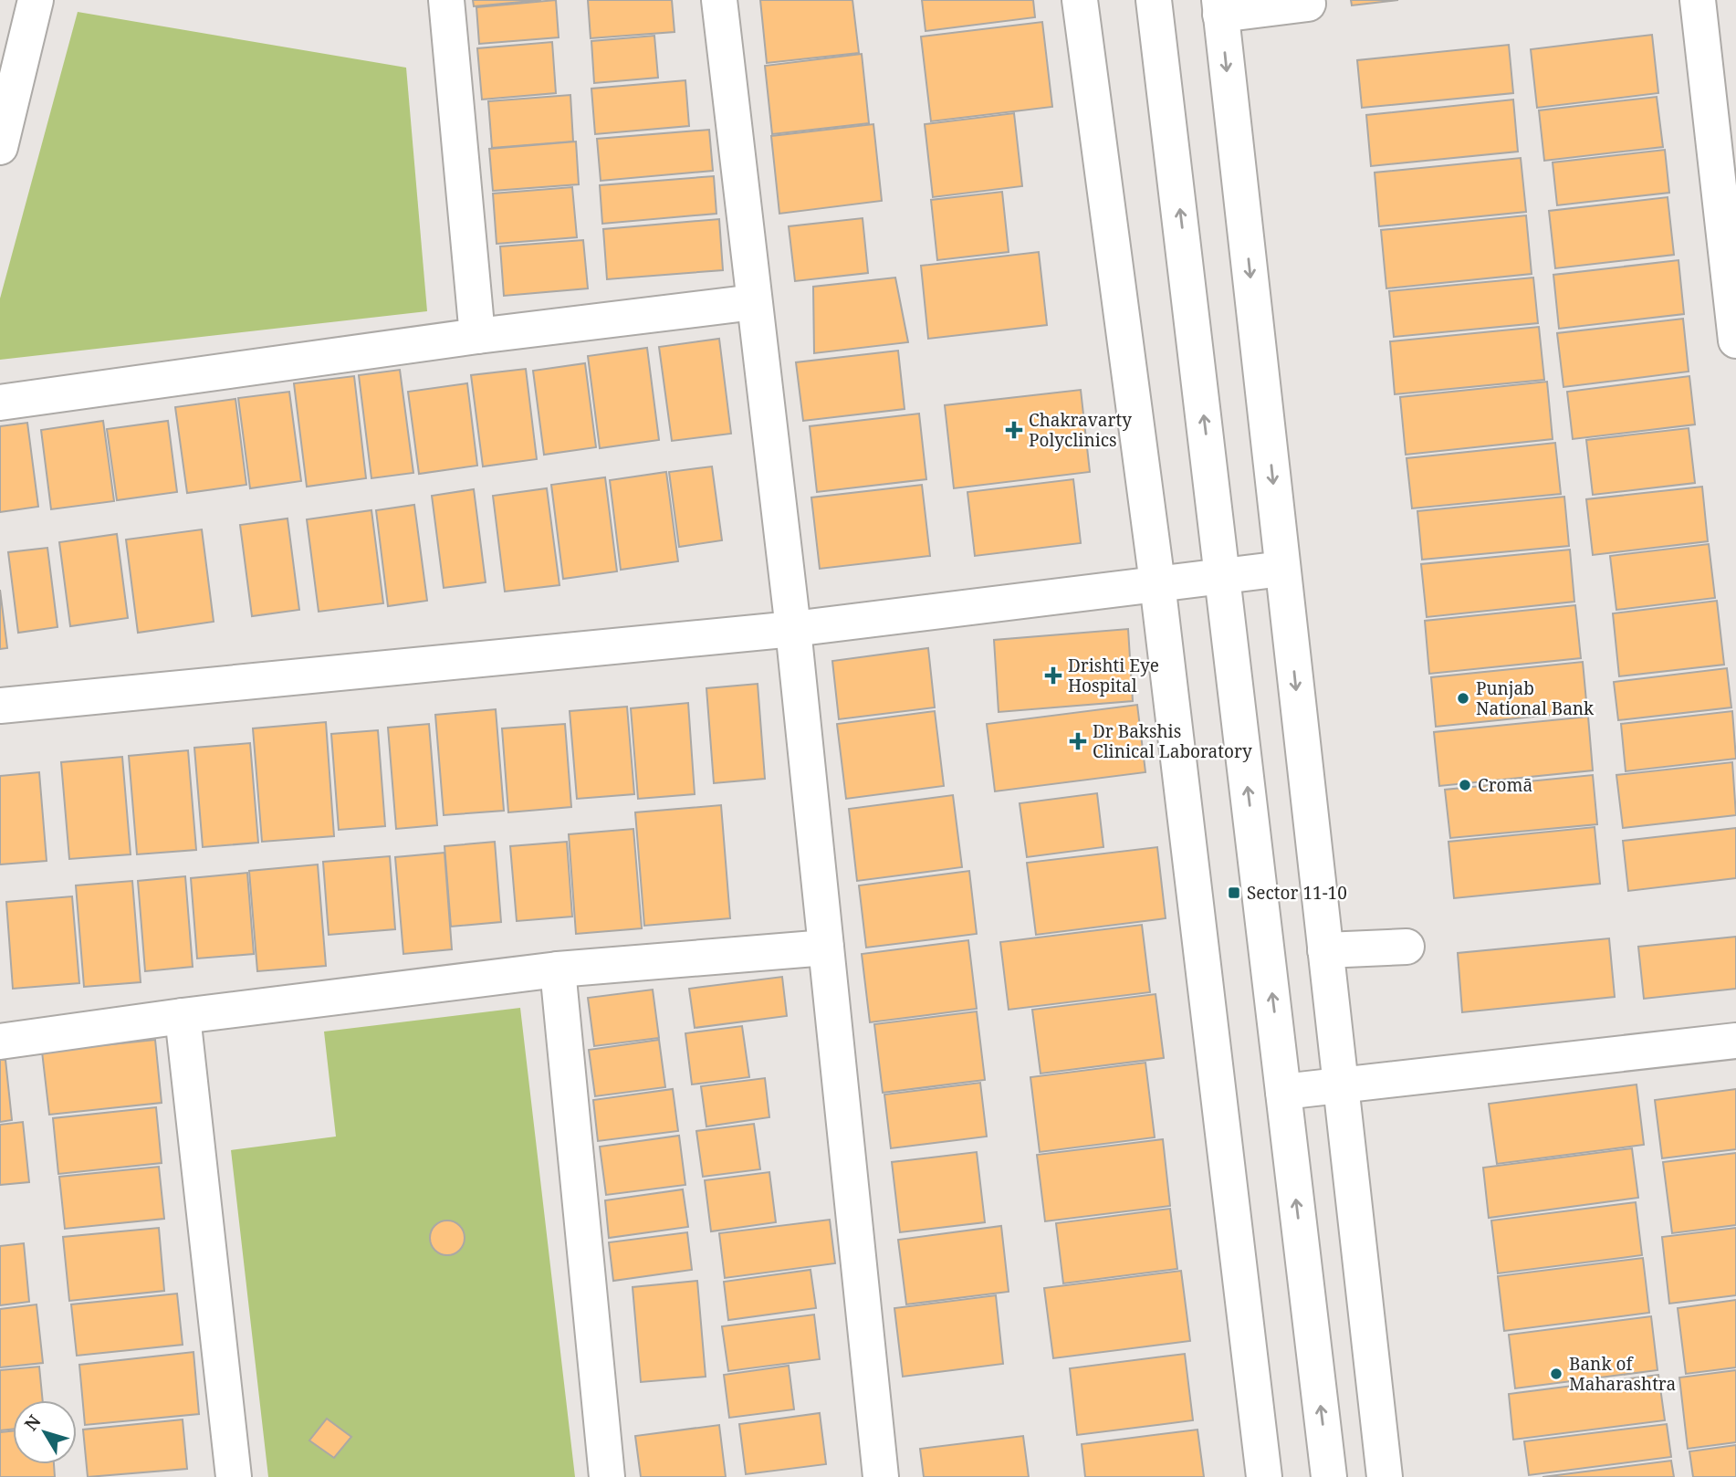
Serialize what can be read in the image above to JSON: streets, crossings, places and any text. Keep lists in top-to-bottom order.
{
  "places": {
    "health": ["Chakravarty Polyclinics", "Drishti Eye Hospital", "Dr Bakshis Clinical Laboratory"],
    "other": ["Punjab National Bank", "Cromā", "Bank of Maharashtra"],
    "transit": ["Sector 11-10"]
  },
  "north": "top left"
}
